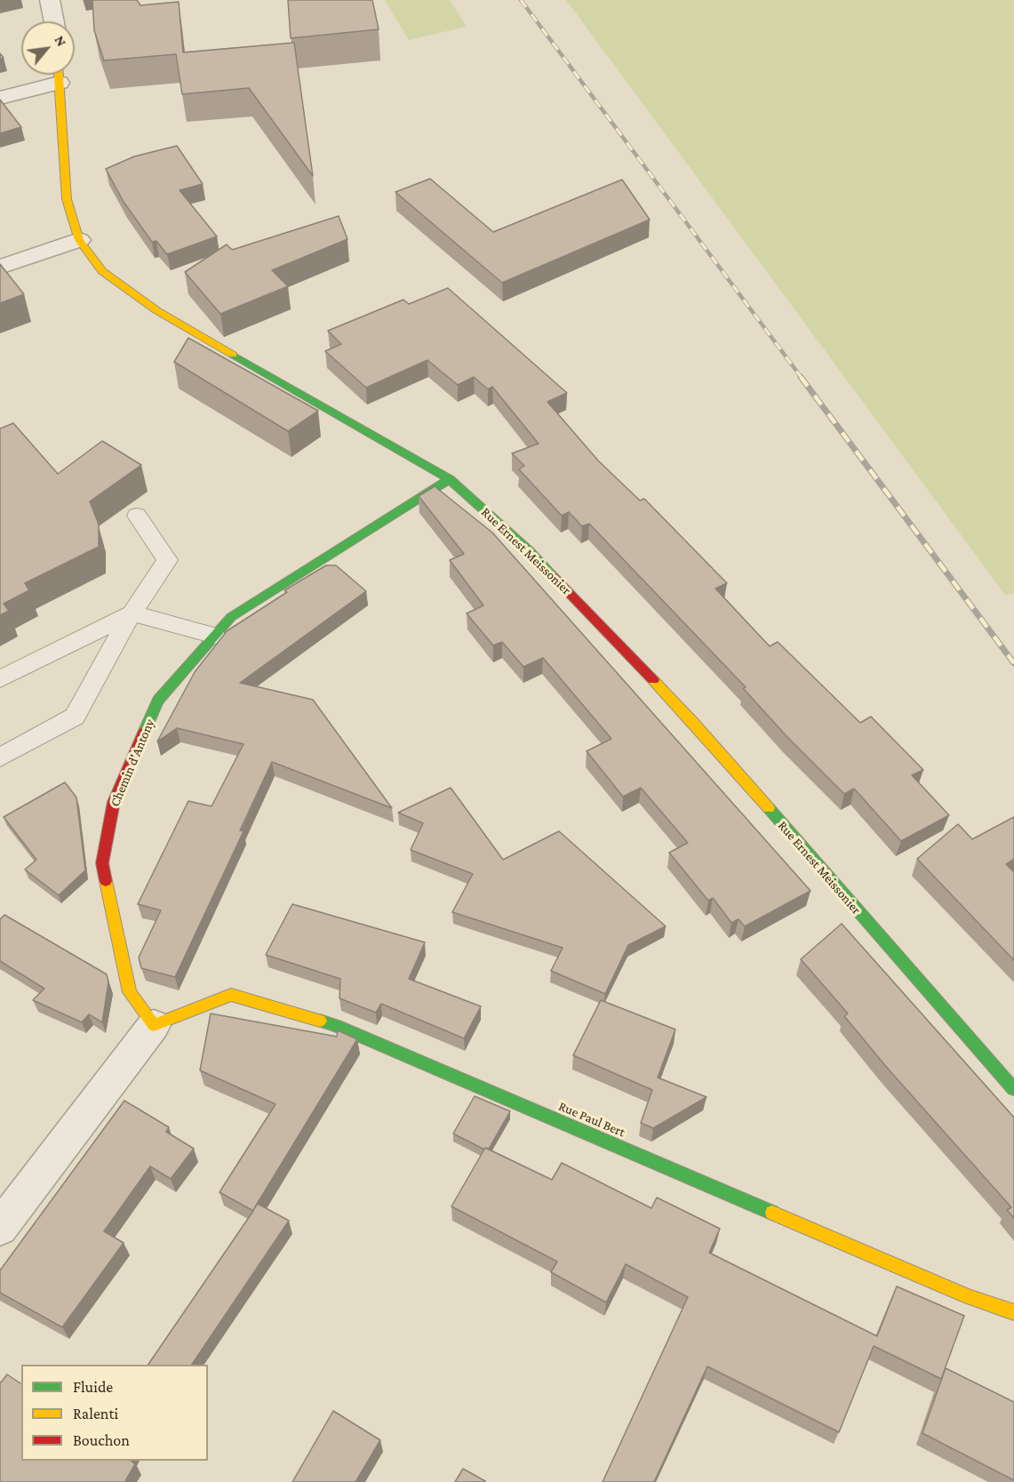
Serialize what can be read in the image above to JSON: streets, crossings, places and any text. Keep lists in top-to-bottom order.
{
  "streets": {
    "street": ["Rue Ernest Meissonier", "Chemin d'Antony", "Rue Paul Bert"]
  },
  "crossings": [
    ["Rue Ernest Meissonier", "Chemin d'Antony"],
    ["Chemin d'Antony", "Rue Paul Bert"]
  ],
  "legend": ["Fluide", "Ralenti", "Bouchon"],
  "north": "top right"
}
